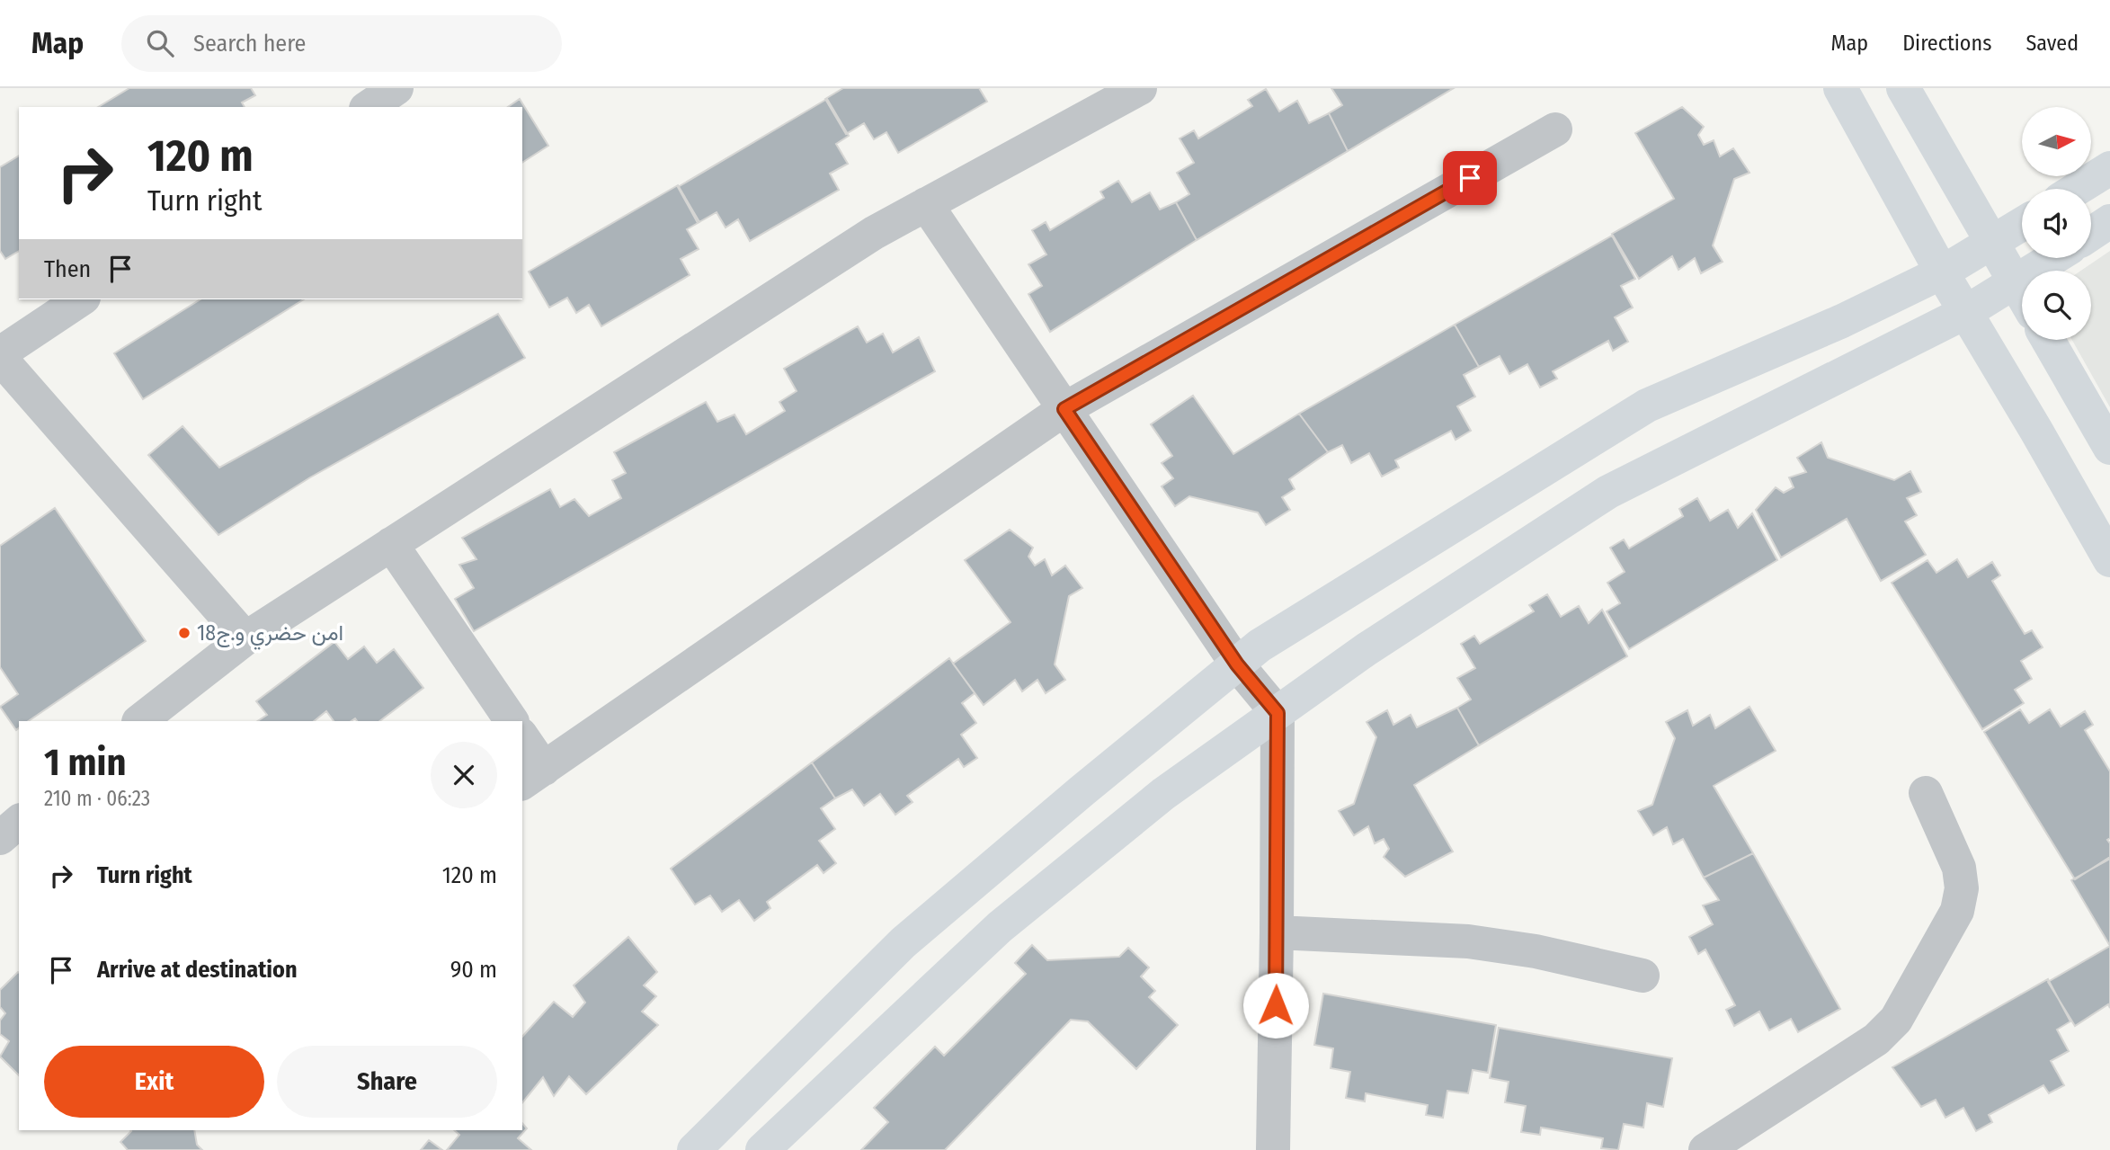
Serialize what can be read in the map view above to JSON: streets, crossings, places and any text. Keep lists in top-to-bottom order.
{
  "places": ["امن حضري و.ج18"],
  "north": "right",
  "page": {
    "header": "Map",
    "search": "Search here",
    "nav": ["Map", "Directions", "Saved"],
    "turn": ["120 m", "Turn right"],
    "then": "Then",
    "heading": ["1 min", "210 m · 06:23"],
    "list": [
      {
        "name": "Turn right",
        "value": "120 m"
      },
      {
        "name": "Arrive at destination",
        "value": "90 m"
      }
    ],
    "buttons": ["Exit", "Share"]
  }
}
